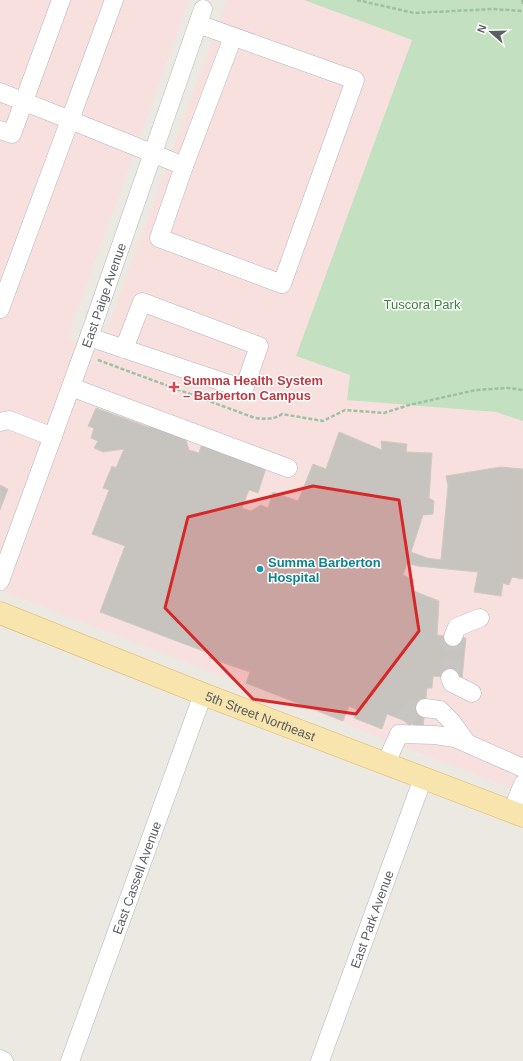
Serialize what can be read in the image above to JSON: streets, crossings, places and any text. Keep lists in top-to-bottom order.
{
  "streets": {
    "main road": ["5th Street Northeast"],
    "street": ["East Paige Avenue", "East Cassell Avenue", "East Park Avenue"]
  },
  "crossings": [
    ["5th Street Northeast", "East Cassell Avenue"],
    ["5th Street Northeast", "East Park Avenue"]
  ],
  "parks": ["Tuscora Park"],
  "places": {
    "health": ["Summa Health System – Barberton Campus"],
    "other": ["Summa Barberton Hospital"]
  },
  "north": "left"
}
